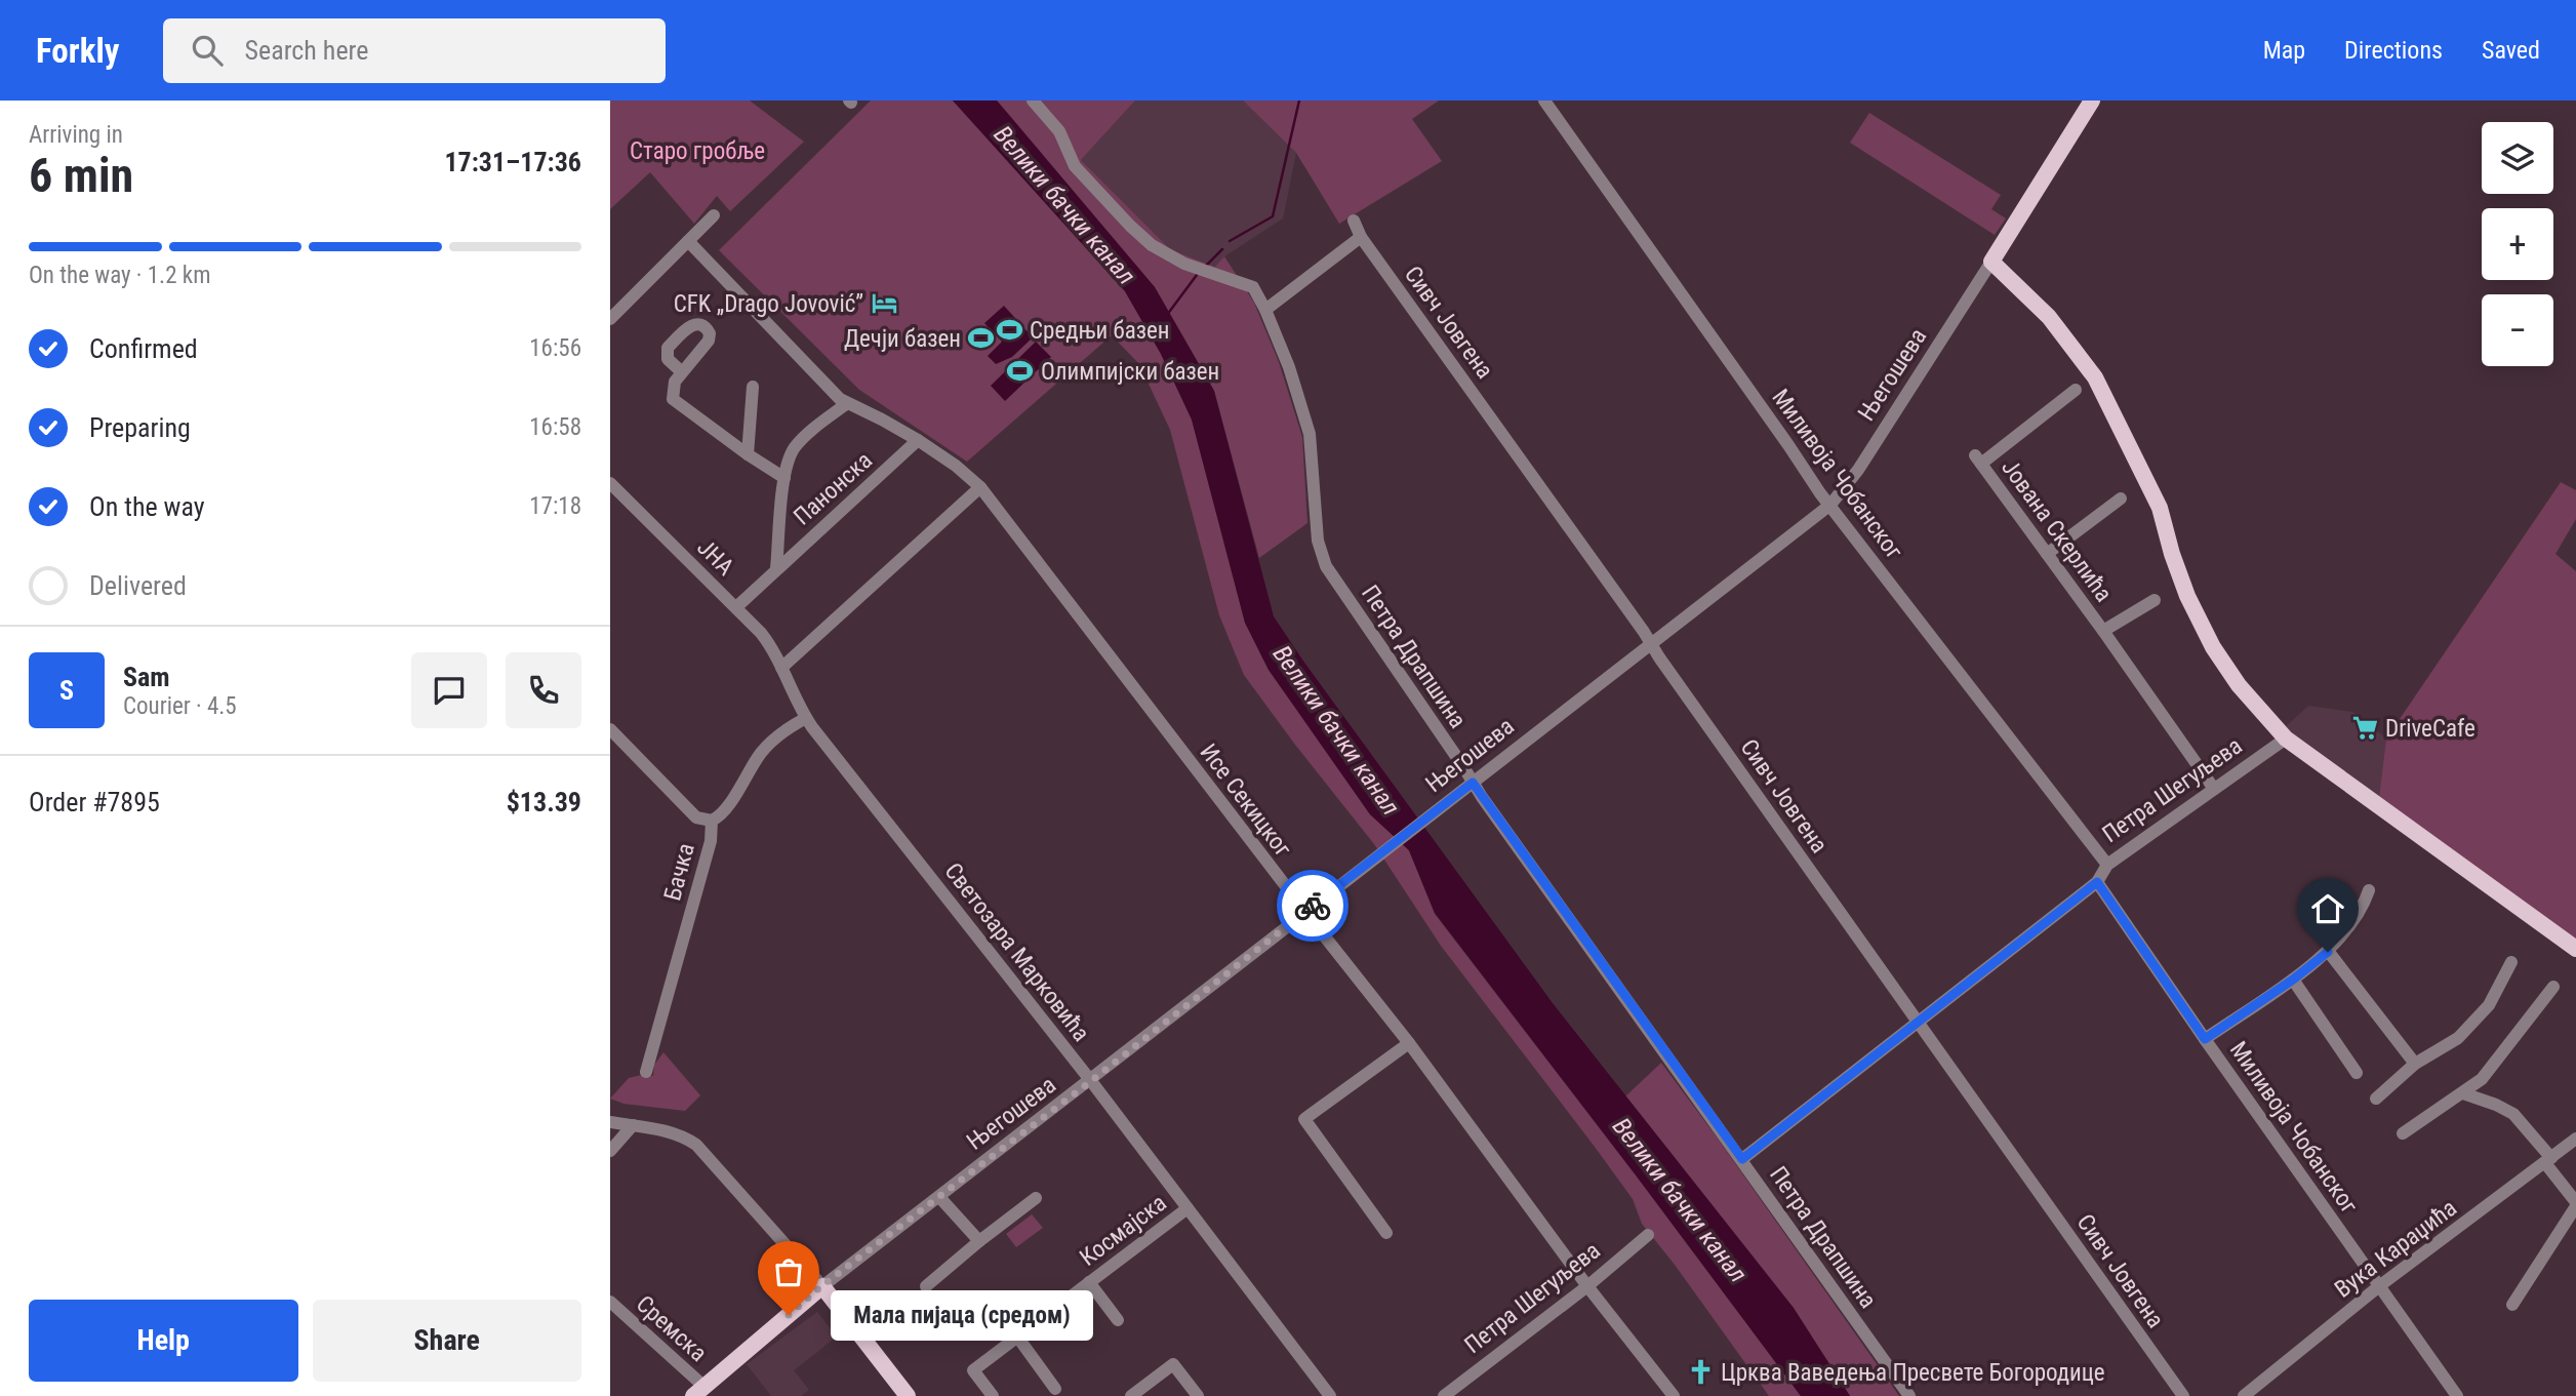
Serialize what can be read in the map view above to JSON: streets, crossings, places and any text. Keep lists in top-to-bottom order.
{
  "streets": {
    "main road": ["Његошева"],
    "street": [
      "Сивч Јовгена",
      "Миливоја Чобанског",
      "Панонска",
      "Јована Скерлића",
      "ЈНА",
      "Петра Драпшина",
      "Петра Шегуљева",
      "Исе Секицког",
      "Бачка",
      "Светозара Марковића",
      "Космајска",
      "Вука Караџића",
      "Сремска"
    ]
  },
  "crossings": [
    ["Сивч Јовгена", "Његошева"],
    ["Сивч Јовгена", "Петра Шегуљева"],
    ["Његошева", "Миливоја Чобанског"],
    ["Његошева", "Петра Драпшина"],
    ["Његошева", "Исе Секицког"],
    ["Његошева", "Светозара Марковића"],
    ["Његошева", "Сремска"],
    ["Миливоја Чобанског", "Петра Шегуљева"],
    ["Миливоја Чобанског", "Вука Караџића"],
    ["Панонска", "ЈНА"],
    ["Панонска", "Исе Секицког"],
    ["Јована Скерлића", "Петра Шегуљева"],
    ["ЈНА", "Светозара Марковића"],
    ["Петра Драпшина", "Петра Шегуљева"],
    ["Петра Шегуљева", "Исе Секицког"],
    ["Бачка", "Светозара Марковића"],
    ["Светозара Марковића", "Космајска"]
  ],
  "water": ["Велики бачки канал"],
  "parks": ["Старо гробље"],
  "places": {
    "hotel": ["CFK „Drago Jovović”"],
    "sports": ["Средњи базен", "Дечји базен", "Олимпијски базен"],
    "supermarket": ["DriveCafe"],
    "other": ["Мала пијаца (средом)"],
    "church": ["Црква Ваведења Пресвете Богородице"]
  },
  "page": {
    "header": "Forkly",
    "search": "Search here",
    "nav": ["Map", "Directions", "Saved"],
    "heading": ["6 min", "Arriving in", "17:31–17:36"],
    "panel": [
      "Sam",
      "Courier · 4.5",
      "Order #7895",
      "$13.39"
    ],
    "map_buttons": ["+", "−"],
    "bar": "On the way · 1.2 km",
    "list": [
      ["Confirmed", "16:56"],
      ["Preparing", "16:58"],
      ["On the way", "17:18"],
      "Delivered"
    ],
    "round": "S",
    "buttons": ["Help", "Share"],
    "bubble": "Мала пијаца (средом)"
  }
}
